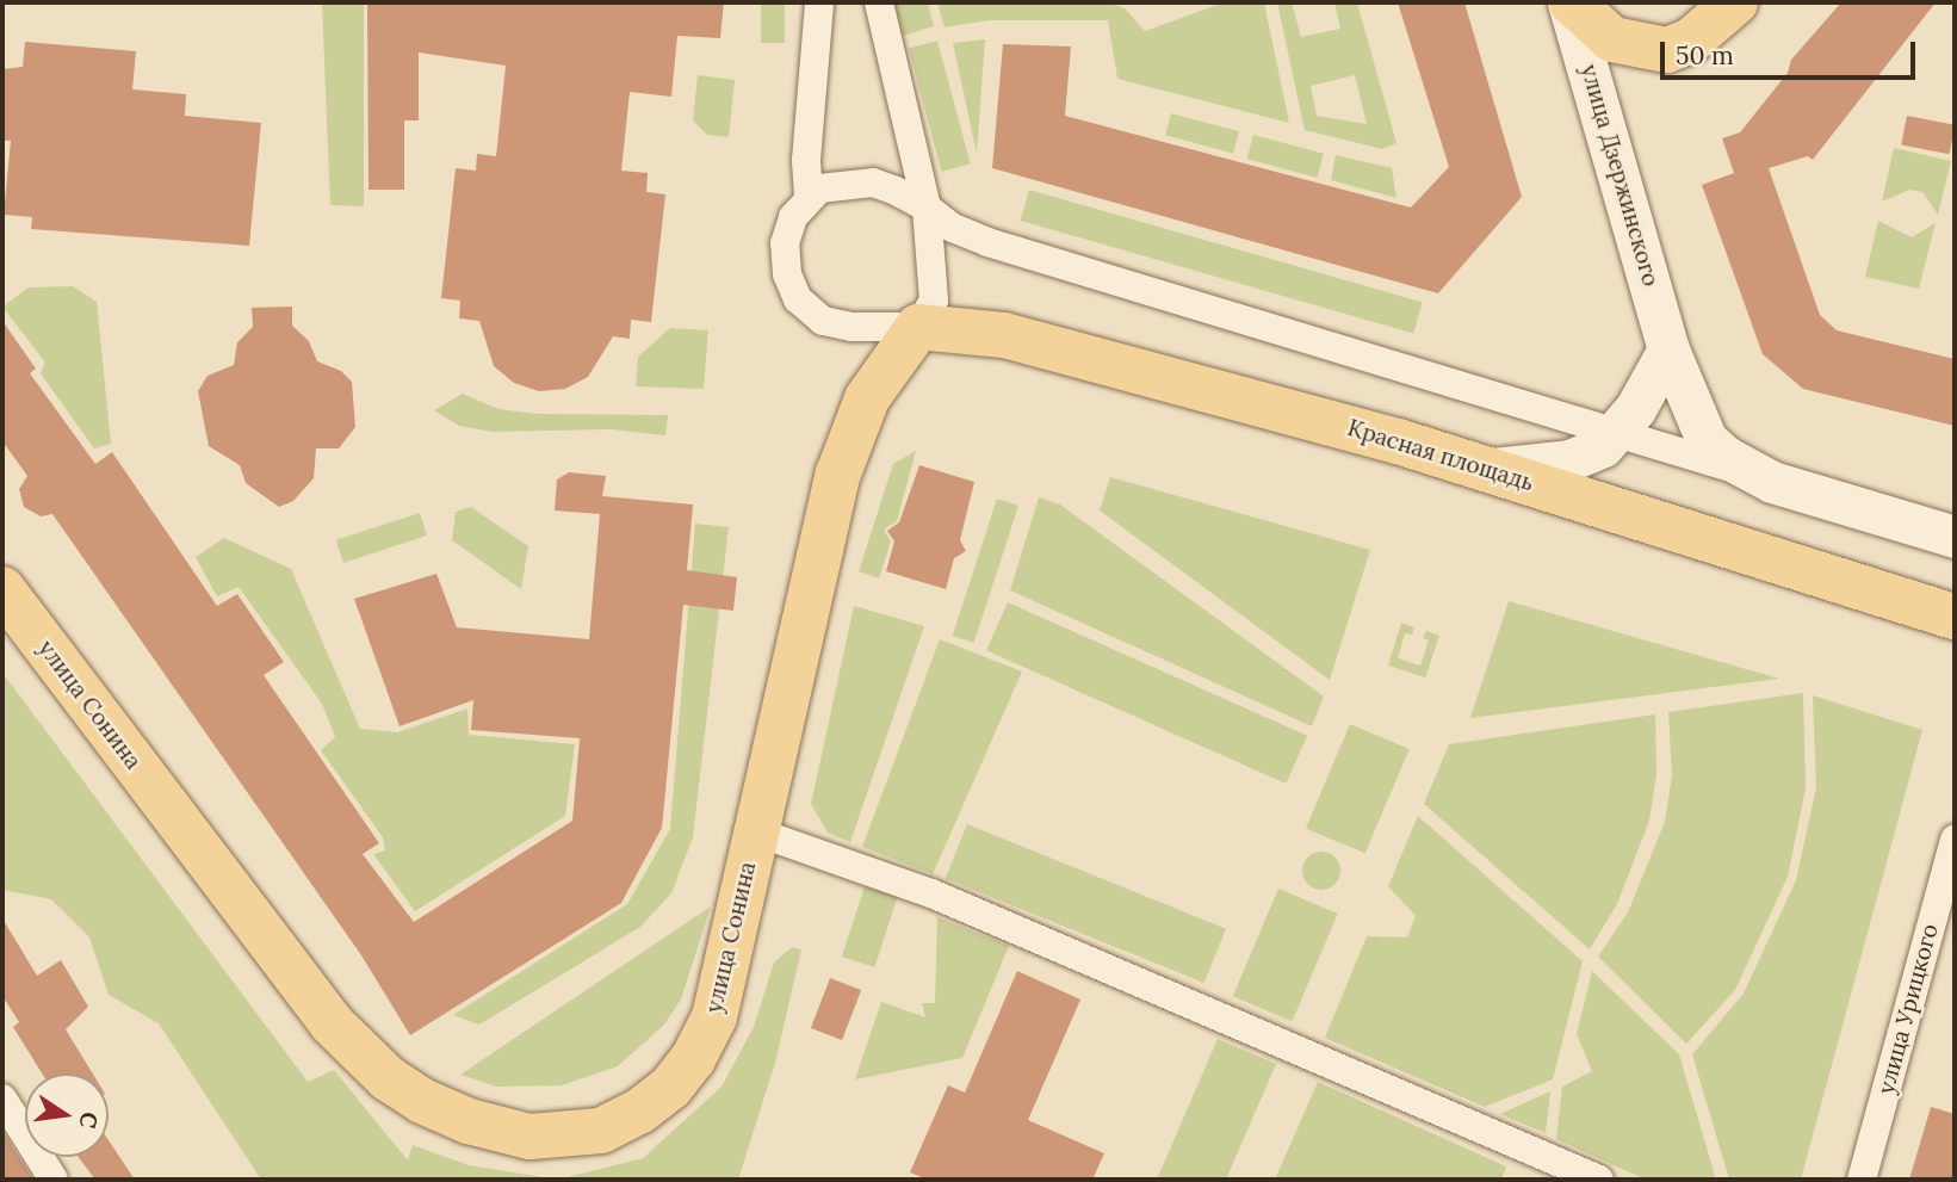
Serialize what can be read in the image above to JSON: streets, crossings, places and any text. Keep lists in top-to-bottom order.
{
  "streets": {
    "main road": ["улица Дзержинского", "Красная площадь", "улица Сонина"],
    "street": ["улица Урицкого"]
  },
  "crossings": [
    ["Красная площадь", "улица Сонина"]
  ],
  "scale_bar": "50 m",
  "north": "right"
}
